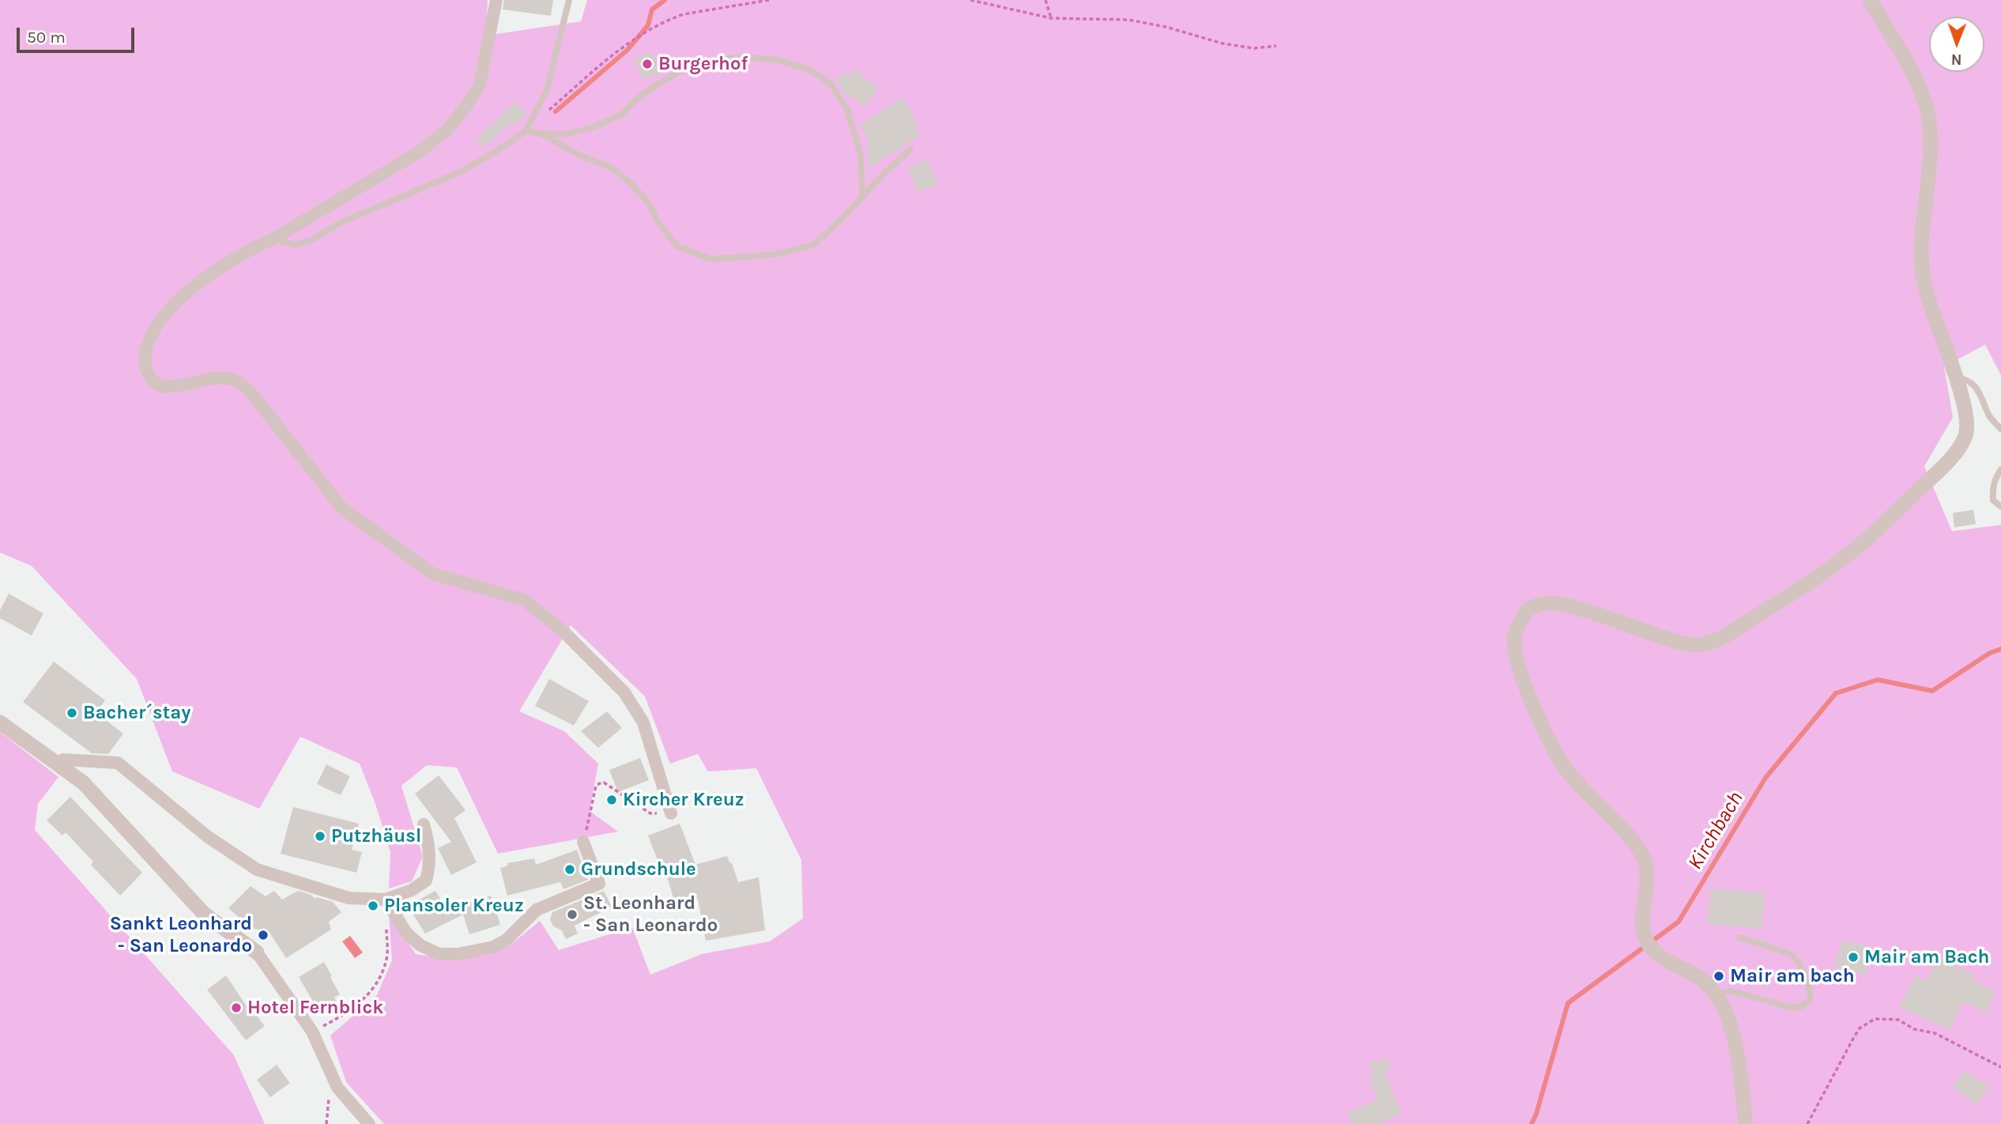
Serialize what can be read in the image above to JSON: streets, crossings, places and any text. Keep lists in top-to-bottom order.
{
  "water": ["Kirchbach"],
  "places": [
    "Burgerhof",
    "Bacher´stay",
    "Kircher Kreuz",
    "Putzhäusl",
    "Grundschule",
    "Plansoler Kreuz",
    "St. Leonhard - San Leonardo",
    "Sankt Leonhard - San Leonardo",
    "Mair am Bach",
    "Mair am bach",
    "Hotel Fernblick"
  ],
  "scale_bar": "50 m",
  "north": "bottom"
}
